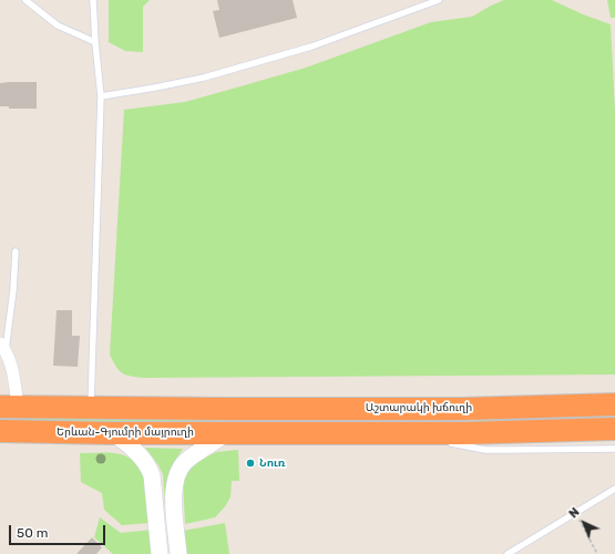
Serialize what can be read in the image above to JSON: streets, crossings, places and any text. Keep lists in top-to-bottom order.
{
  "streets": {
    "highway": ["Աշտարակի խճուղի", "Երևան-Գյումրի մայրուղի"]
  },
  "places": ["Նուռ"],
  "scale_bar": "50 m",
  "north": "top left"
}
